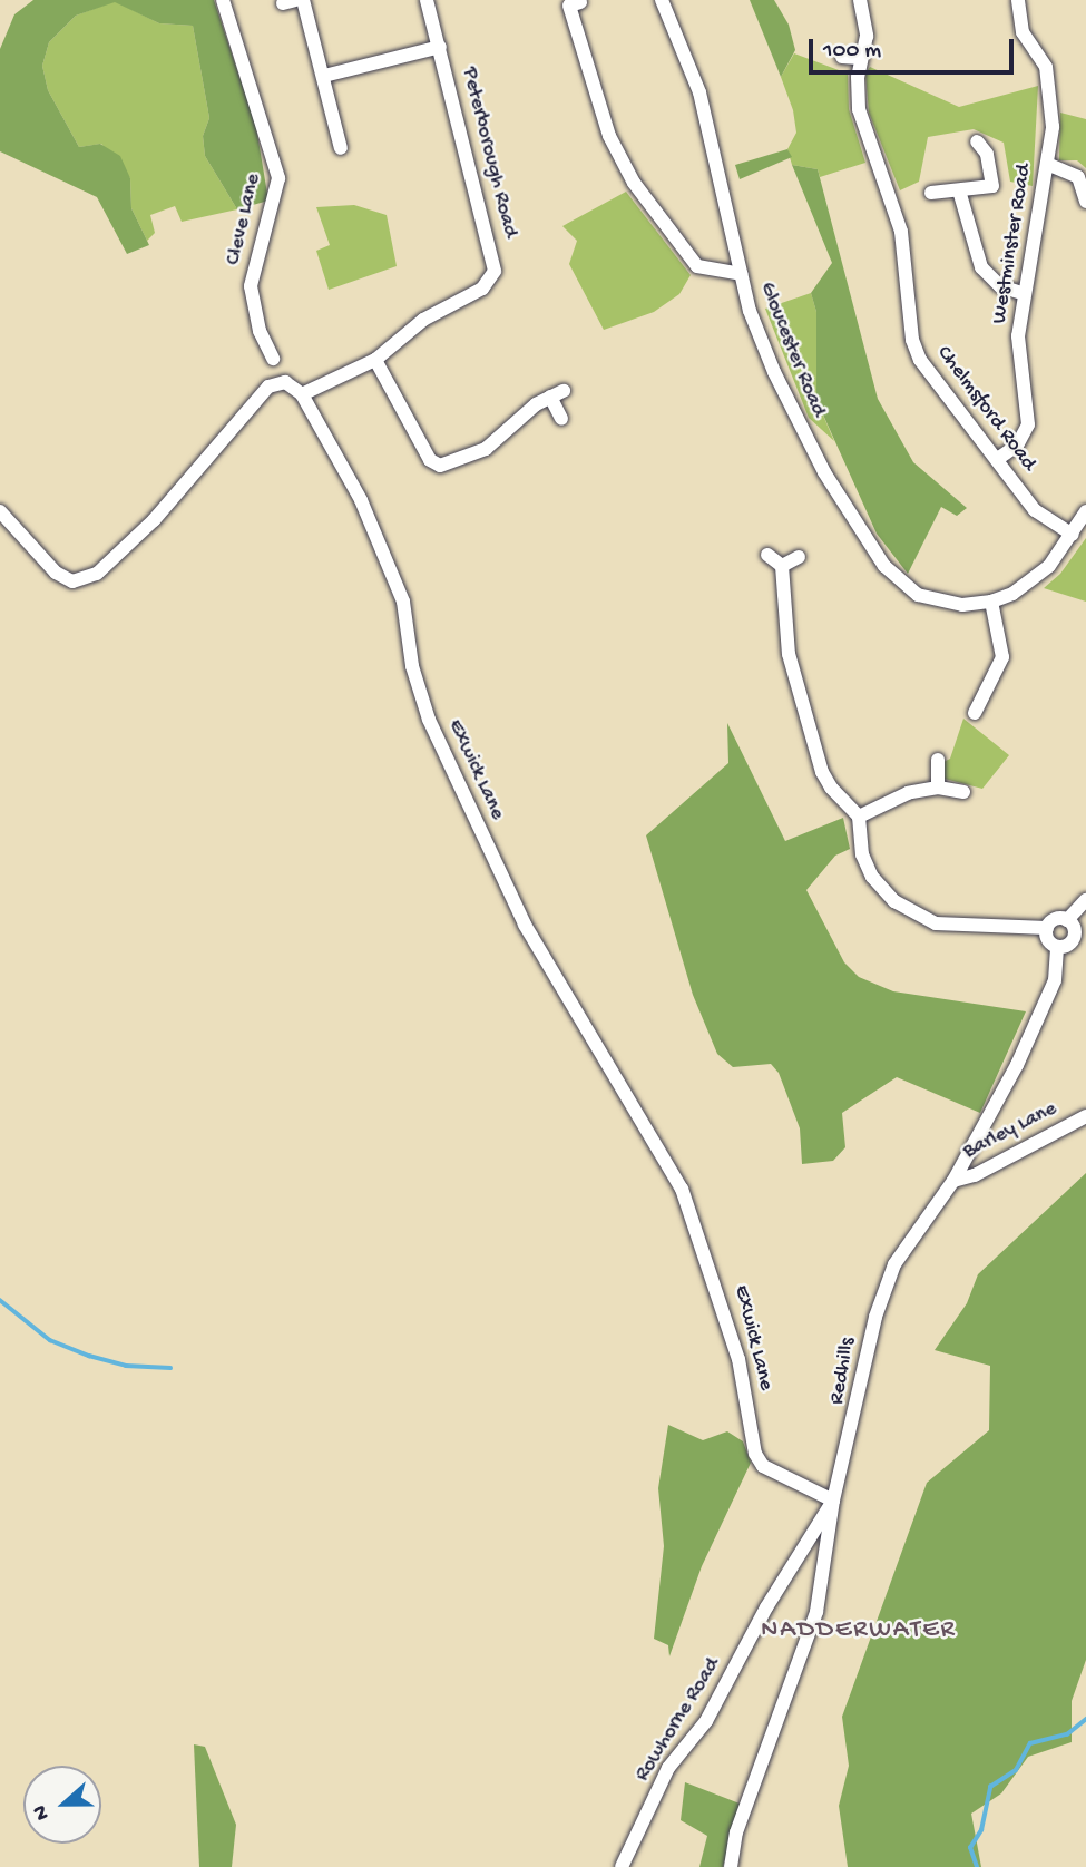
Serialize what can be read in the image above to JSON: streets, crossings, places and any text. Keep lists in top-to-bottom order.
{
  "streets": {
    "street": [
      "Peterborough Road",
      "Cleve Lane",
      "Westminster Road",
      "Gloucester Road",
      "Chelmsford Road",
      "Exwick Lane",
      "Barley Lane",
      "Redhills",
      "Rowhorne Road"
    ]
  },
  "crossings": [
    ["Peterborough Road", "Exwick Lane"],
    ["Westminster Road", "Chelmsford Road"],
    ["Exwick Lane", "Redhills"],
    ["Exwick Lane", "Rowhorne Road"],
    ["Barley Lane", "Redhills"],
    ["Redhills", "Rowhorne Road"]
  ],
  "districts": ["NADDERWATER"],
  "scale_bar": "100 m",
  "north": "left"
}
